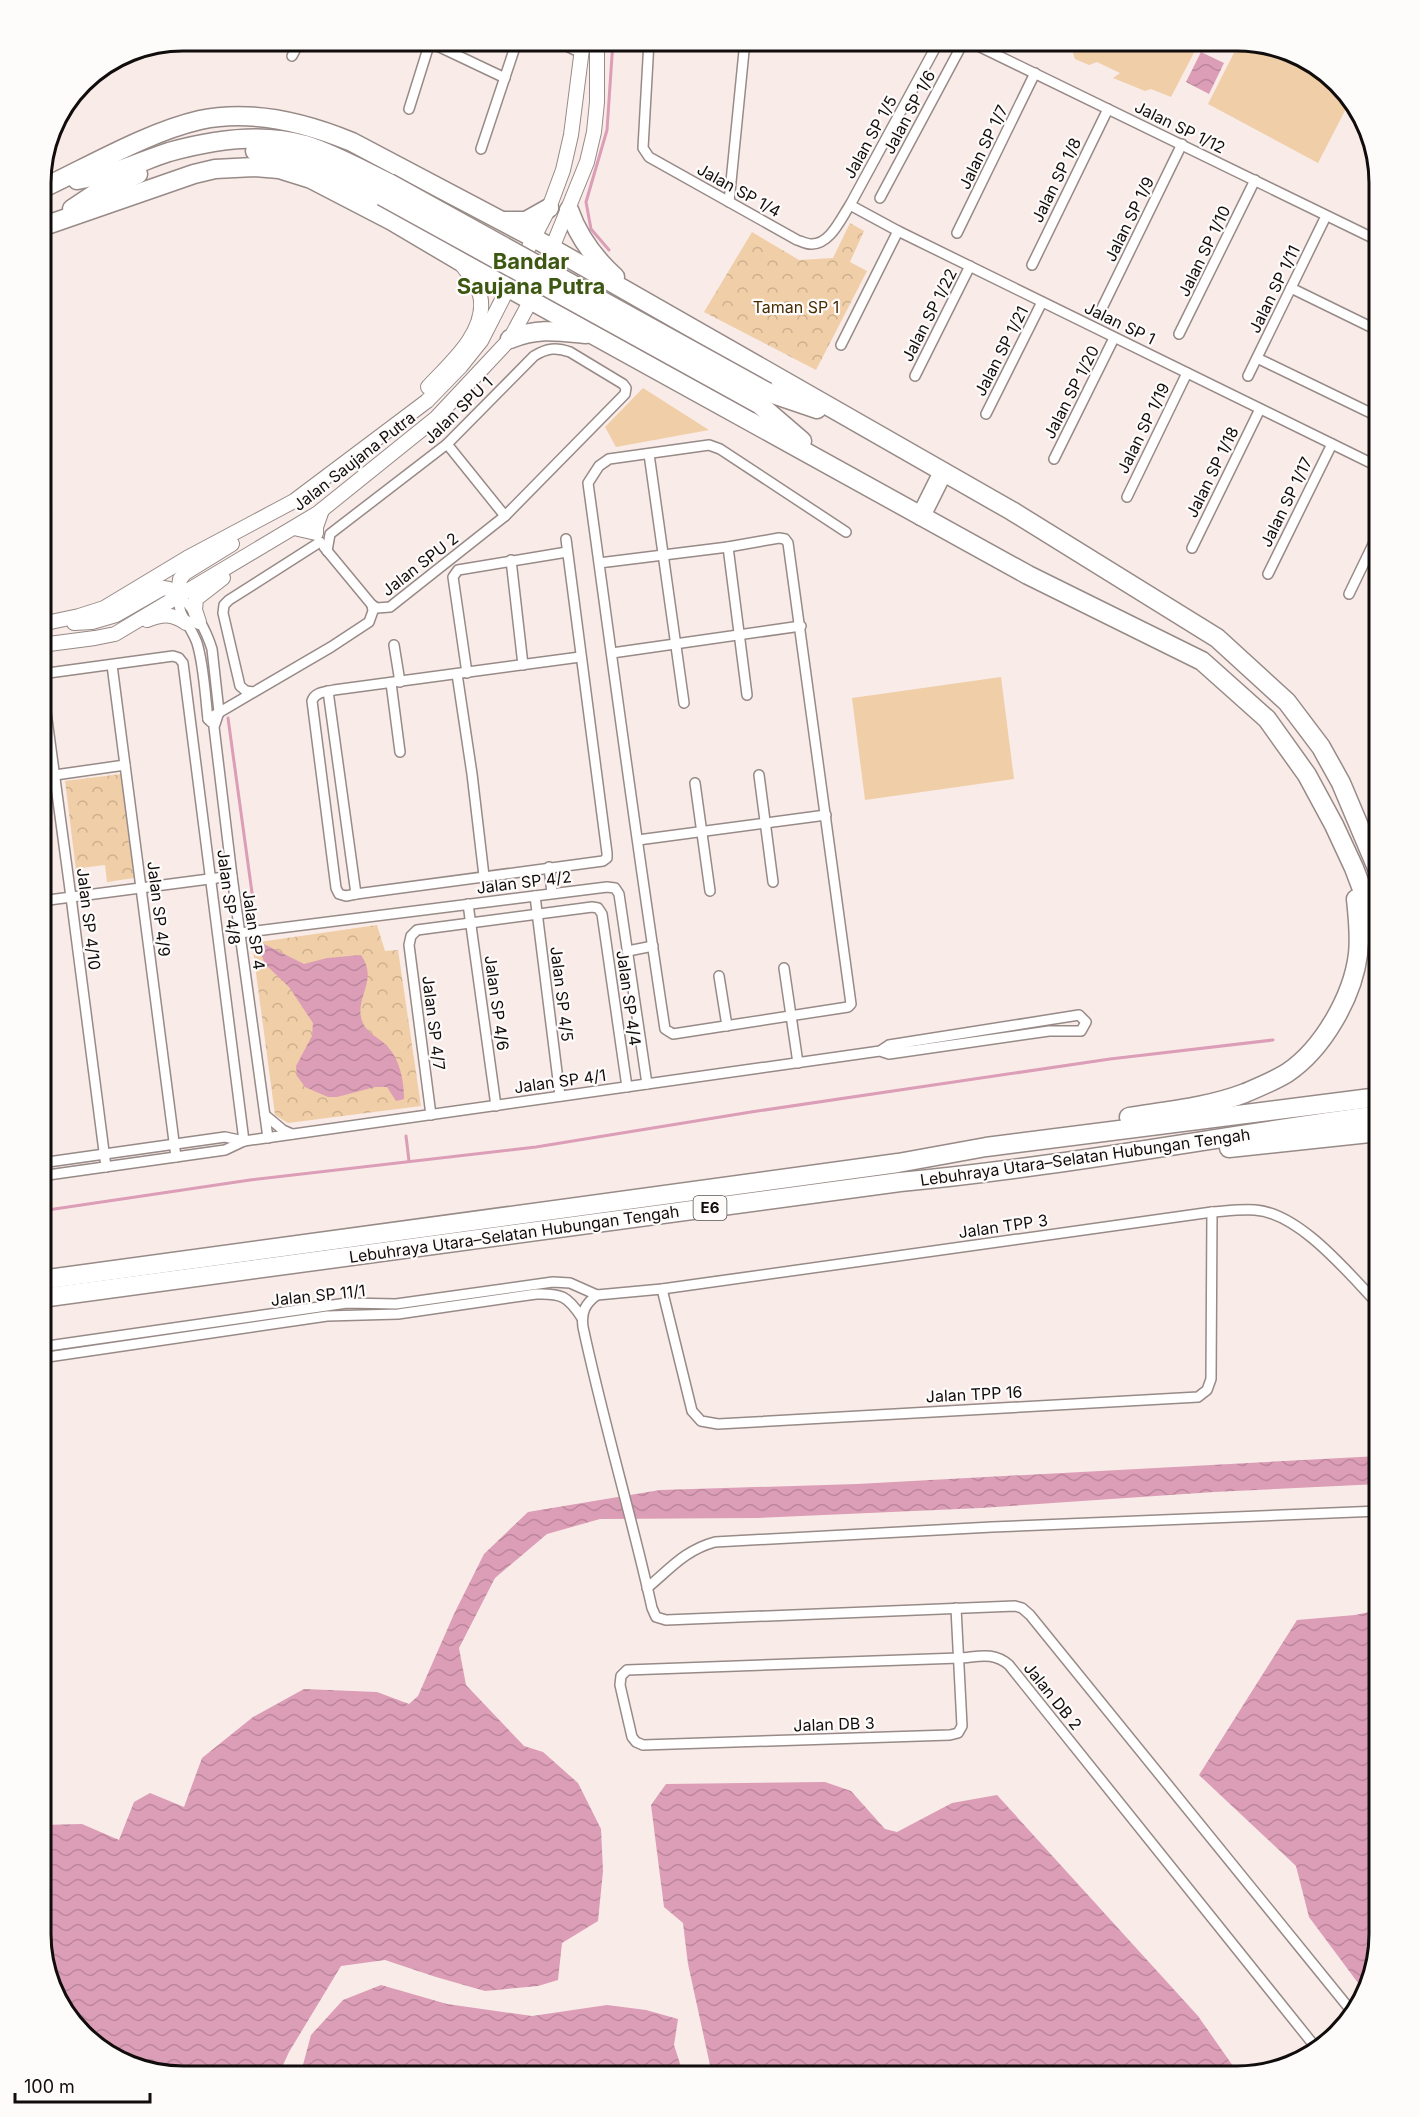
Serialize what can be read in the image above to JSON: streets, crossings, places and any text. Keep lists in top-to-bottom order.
{
  "streets": {
    "highway": ["Lebuhraya Utara–Selatan Hubungan Tengah", "E6"],
    "main road": ["Jalan Saujana Putra"],
    "street": [
      "Jalan SP 1/6",
      "Jalan SP 1/12",
      "Jalan SP 1/5",
      "Jalan SP 1/7",
      "Jalan SP 1/8",
      "Jalan SP 1/4",
      "Jalan SP 1/9",
      "Jalan SP 1/10",
      "Jalan SP 1/11",
      "Jalan SP 1/22",
      "Jalan SP 1",
      "Jalan SP 1/21",
      "Jalan SP 1/20",
      "Jalan SPU 1",
      "Jalan SP 1/19",
      "Jalan SP 1/18",
      "Jalan SP 1/17",
      "Jalan SPU 2",
      "Jalan SP 4/2",
      "Jalan SP 4/8",
      "Jalan SP 4/9",
      "Jalan SP 4/10",
      "Jalan SP 4",
      "Jalan SP 4/5",
      "Jalan SP 4/4",
      "Jalan SP 4/6",
      "Jalan SP 4/7",
      "Jalan SP 4/1",
      "Jalan TPP 3",
      "Jalan SP 11/1",
      "Jalan TPP 16",
      "Jalan DB 2",
      "Jalan DB 3"
    ]
  },
  "crossings": [
    ["Jalan SP 1/12", "Jalan SP 1/7"],
    ["Jalan SP 1/12", "Jalan SP 1/8"],
    ["Jalan SP 1/12", "Jalan SP 1/9"],
    ["Jalan SP 1/12", "Jalan SP 1/10"],
    ["Jalan SP 1/12", "Jalan SP 1/11"],
    ["Jalan SP 1/5", "Jalan SP 1/4"],
    ["Jalan SP 1/5", "Jalan SP 1"],
    ["Jalan SP 1/22", "Jalan SP 1"],
    ["Jalan SP 1", "Jalan SP 1/21"],
    ["Jalan SP 1", "Jalan SP 1/20"],
    ["Jalan SP 1", "Jalan SP 1/19"],
    ["Jalan SP 1", "Jalan SP 1/18"],
    ["Jalan SP 1", "Jalan SP 1/17"],
    ["Jalan SPU 1", "Jalan SPU 2"],
    ["Jalan Saujana Putra", "Jalan SP 4"],
    ["Jalan SPU 2", "Jalan SP 4"],
    ["Jalan SP 4/2", "Jalan SP 4"],
    ["Jalan SP 4/2", "Jalan SP 4/5"],
    ["Jalan SP 4/2", "Jalan SP 4/6"],
    ["Jalan SP 4/2", "Jalan SP 4/1"],
    ["Jalan SP 4/8", "Jalan SP 4/9"],
    ["Jalan SP 4/8", "Jalan SP 4/1"],
    ["Jalan SP 4/9", "Jalan SP 4/1"],
    ["Jalan SP 4/10", "Jalan SP 4/1"],
    ["Jalan SP 4", "Jalan SP 4/1"],
    ["Jalan SP 4/5", "Jalan SP 4/4"],
    ["Jalan SP 4/5", "Jalan SP 4/1"],
    ["Jalan SP 4/4", "Jalan SP 4/1"],
    ["Jalan SP 4/6", "Jalan SP 4/7"],
    ["Jalan SP 4/6", "Jalan SP 4/1"],
    ["Jalan SP 4/7", "Jalan SP 4/1"],
    ["Jalan TPP 3", "Jalan SP 11/1"],
    ["Jalan TPP 3", "Jalan TPP 16"],
    ["Jalan DB 2", "Jalan DB 3"]
  ],
  "districts": ["Bandar Saujana Putra"],
  "parks": ["Taman SP 1"],
  "scale_bar": "100 m"
}
